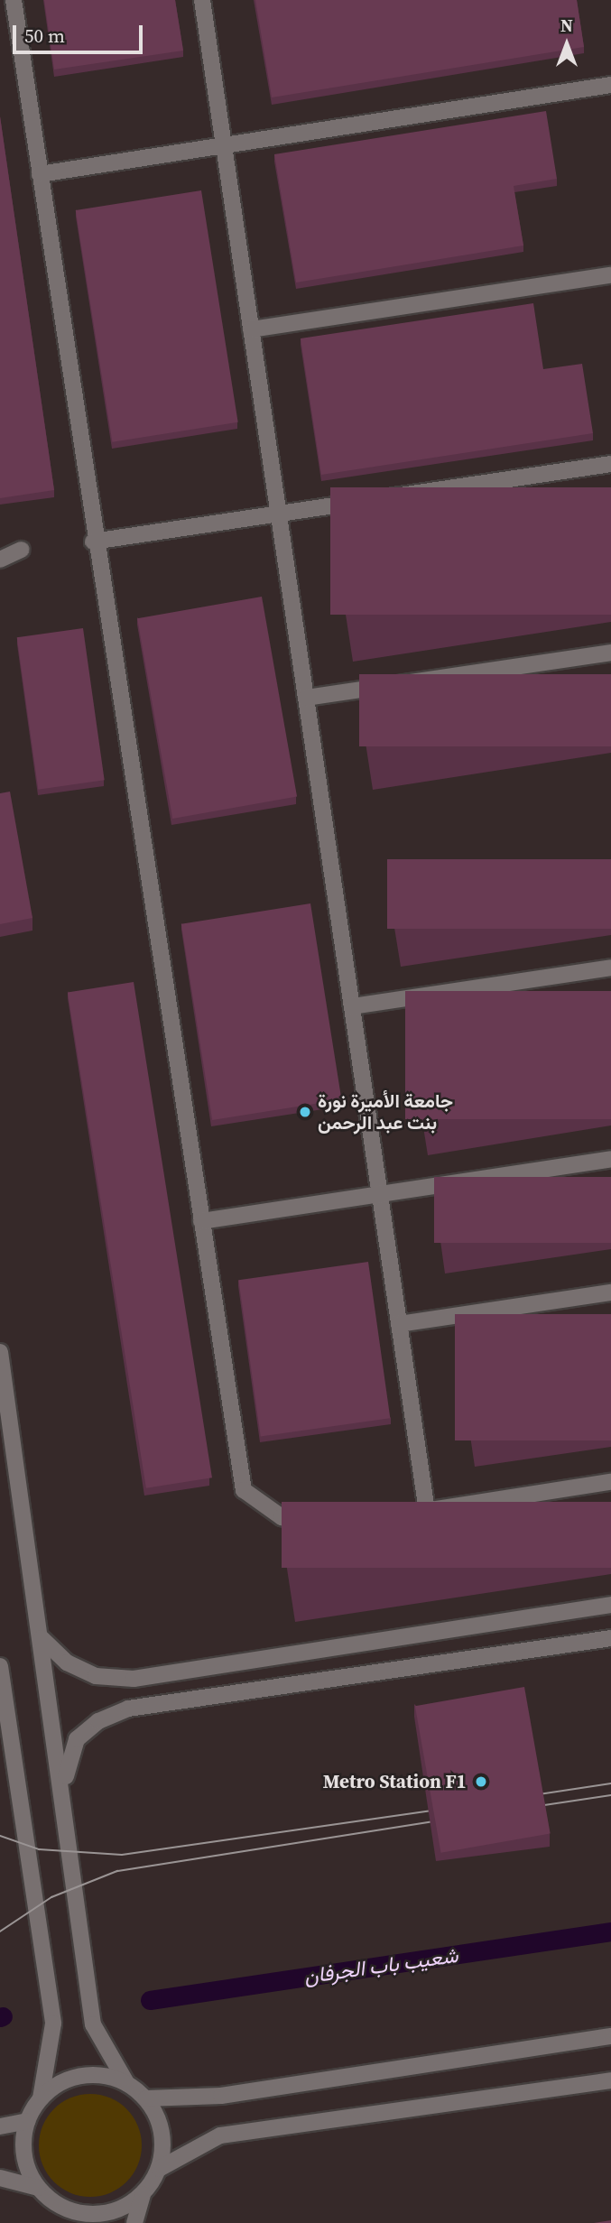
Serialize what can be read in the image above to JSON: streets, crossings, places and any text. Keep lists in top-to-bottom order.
{
  "water": ["شعيب باب الجرفان"],
  "places": ["جامعة الأميرة نورة بنت عبد الرحمن", "Metro Station F1"],
  "scale_bar": "50 m",
  "north": "top"
}
